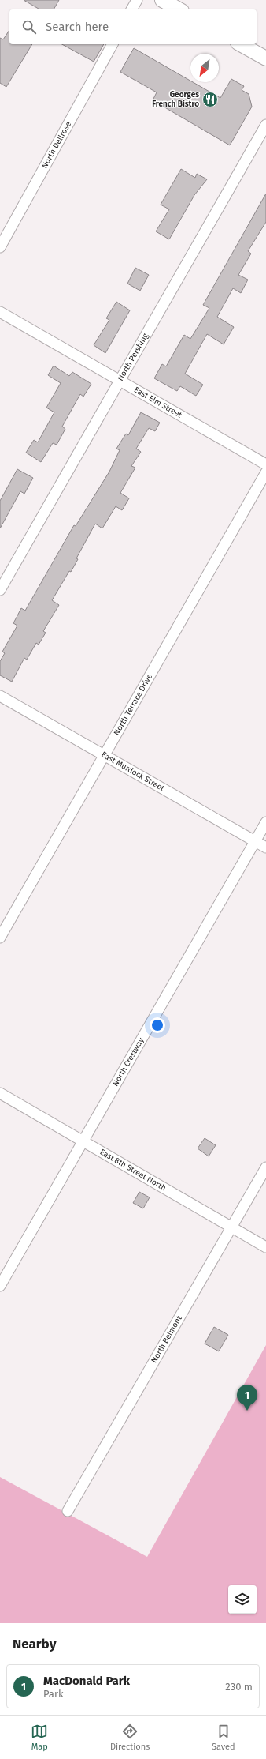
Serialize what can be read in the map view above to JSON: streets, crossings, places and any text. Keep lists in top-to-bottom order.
{
  "streets": {
    "street": [
      "North Dellrose",
      "North Pershing",
      "East Elm Street",
      "North Terrace Drive",
      "East Murdock Street",
      "North Crestway",
      "East 8th Street North",
      "North Belmont"
    ]
  },
  "crossings": [
    ["North Pershing", "East Elm Street"],
    ["North Terrace Drive", "East Murdock Street"],
    ["East Murdock Street", "North Crestway"],
    ["North Crestway", "East 8th Street North"],
    ["East 8th Street North", "North Belmont"]
  ],
  "places": {
    "restaurant": ["Georges French Bistro"]
  },
  "north": "bottom left",
  "page": {
    "search": "Search here",
    "pins": "1",
    "heading": "Nearby",
    "list": [
      {
        "mark": "1",
        "name": "MacDonald Park",
        "note": "Park",
        "value": "230 m"
      }
    ],
    "nav": ["Map", "Directions", "Saved"]
  }
}
